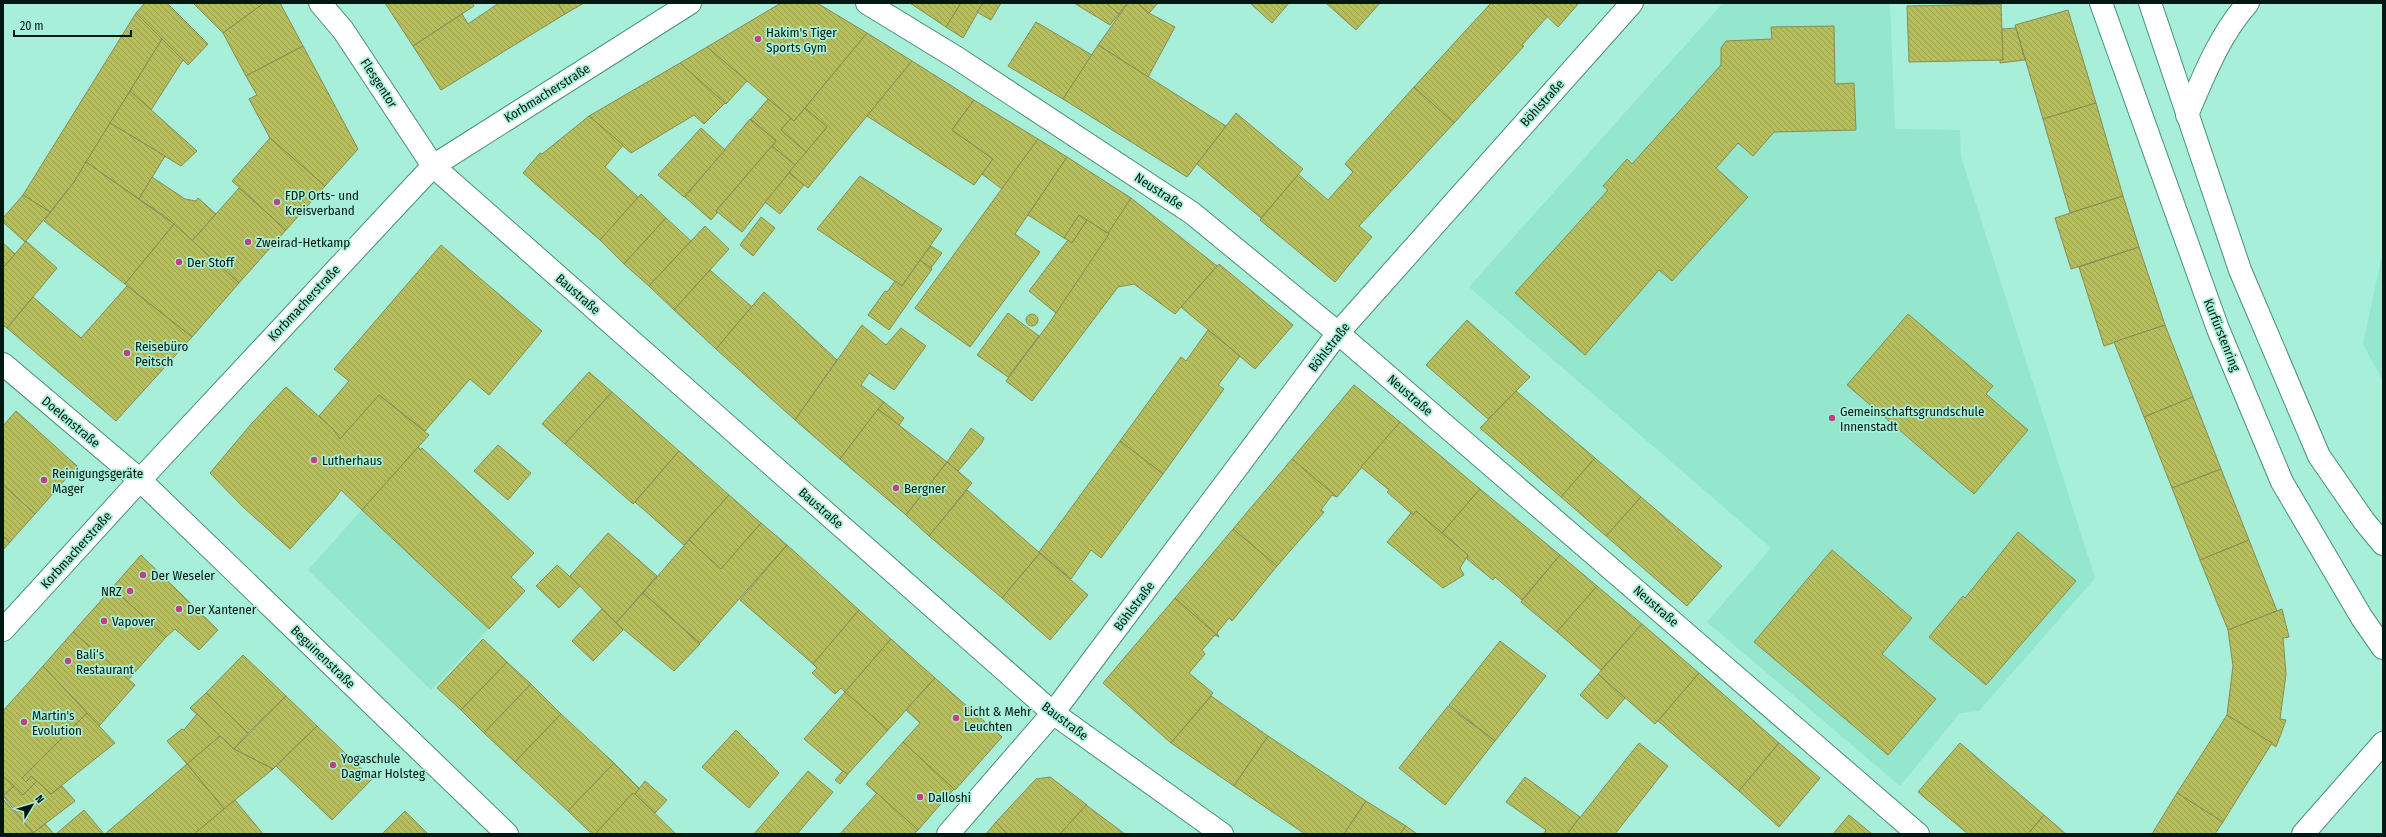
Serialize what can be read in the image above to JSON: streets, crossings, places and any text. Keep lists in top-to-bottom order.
{
  "streets": {
    "street": [
      "Flesgentor",
      "Korbmacherstraße",
      "Böhlstraße",
      "Neustraße",
      "Baustraße",
      "Kurfürstenring",
      "Doelenstraße",
      "Beguinenstraße"
    ]
  },
  "crossings": [
    ["Flesgentor", "Korbmacherstraße"],
    ["Flesgentor", "Baustraße"],
    ["Korbmacherstraße", "Baustraße"],
    ["Korbmacherstraße", "Doelenstraße"],
    ["Korbmacherstraße", "Beguinenstraße"],
    ["Böhlstraße", "Neustraße"],
    ["Böhlstraße", "Baustraße"],
    ["Doelenstraße", "Beguinenstraße"]
  ],
  "places": [
    "Hakim's Tiger Sports Gym",
    "FDP Orts- und Kreisverband",
    "Zweirad-Hetkamp",
    "Der Stoff",
    "Reisebüro Peitsch",
    "Gemeinschaftsgrundschule Innenstadt",
    "Lutherhaus",
    "Reinigungsgeräte Mager",
    "Bergner",
    "Der Weseler",
    "NRZ",
    "Der Xantener",
    "Vapover",
    "Bali‘s Restaurant",
    "Licht & Mehr Leuchten",
    "Martin's Evolution",
    "Yogaschule Dagmar Holsteg",
    "Dalloshi"
  ],
  "scale_bar": "20 m",
  "north": "top right"
}
